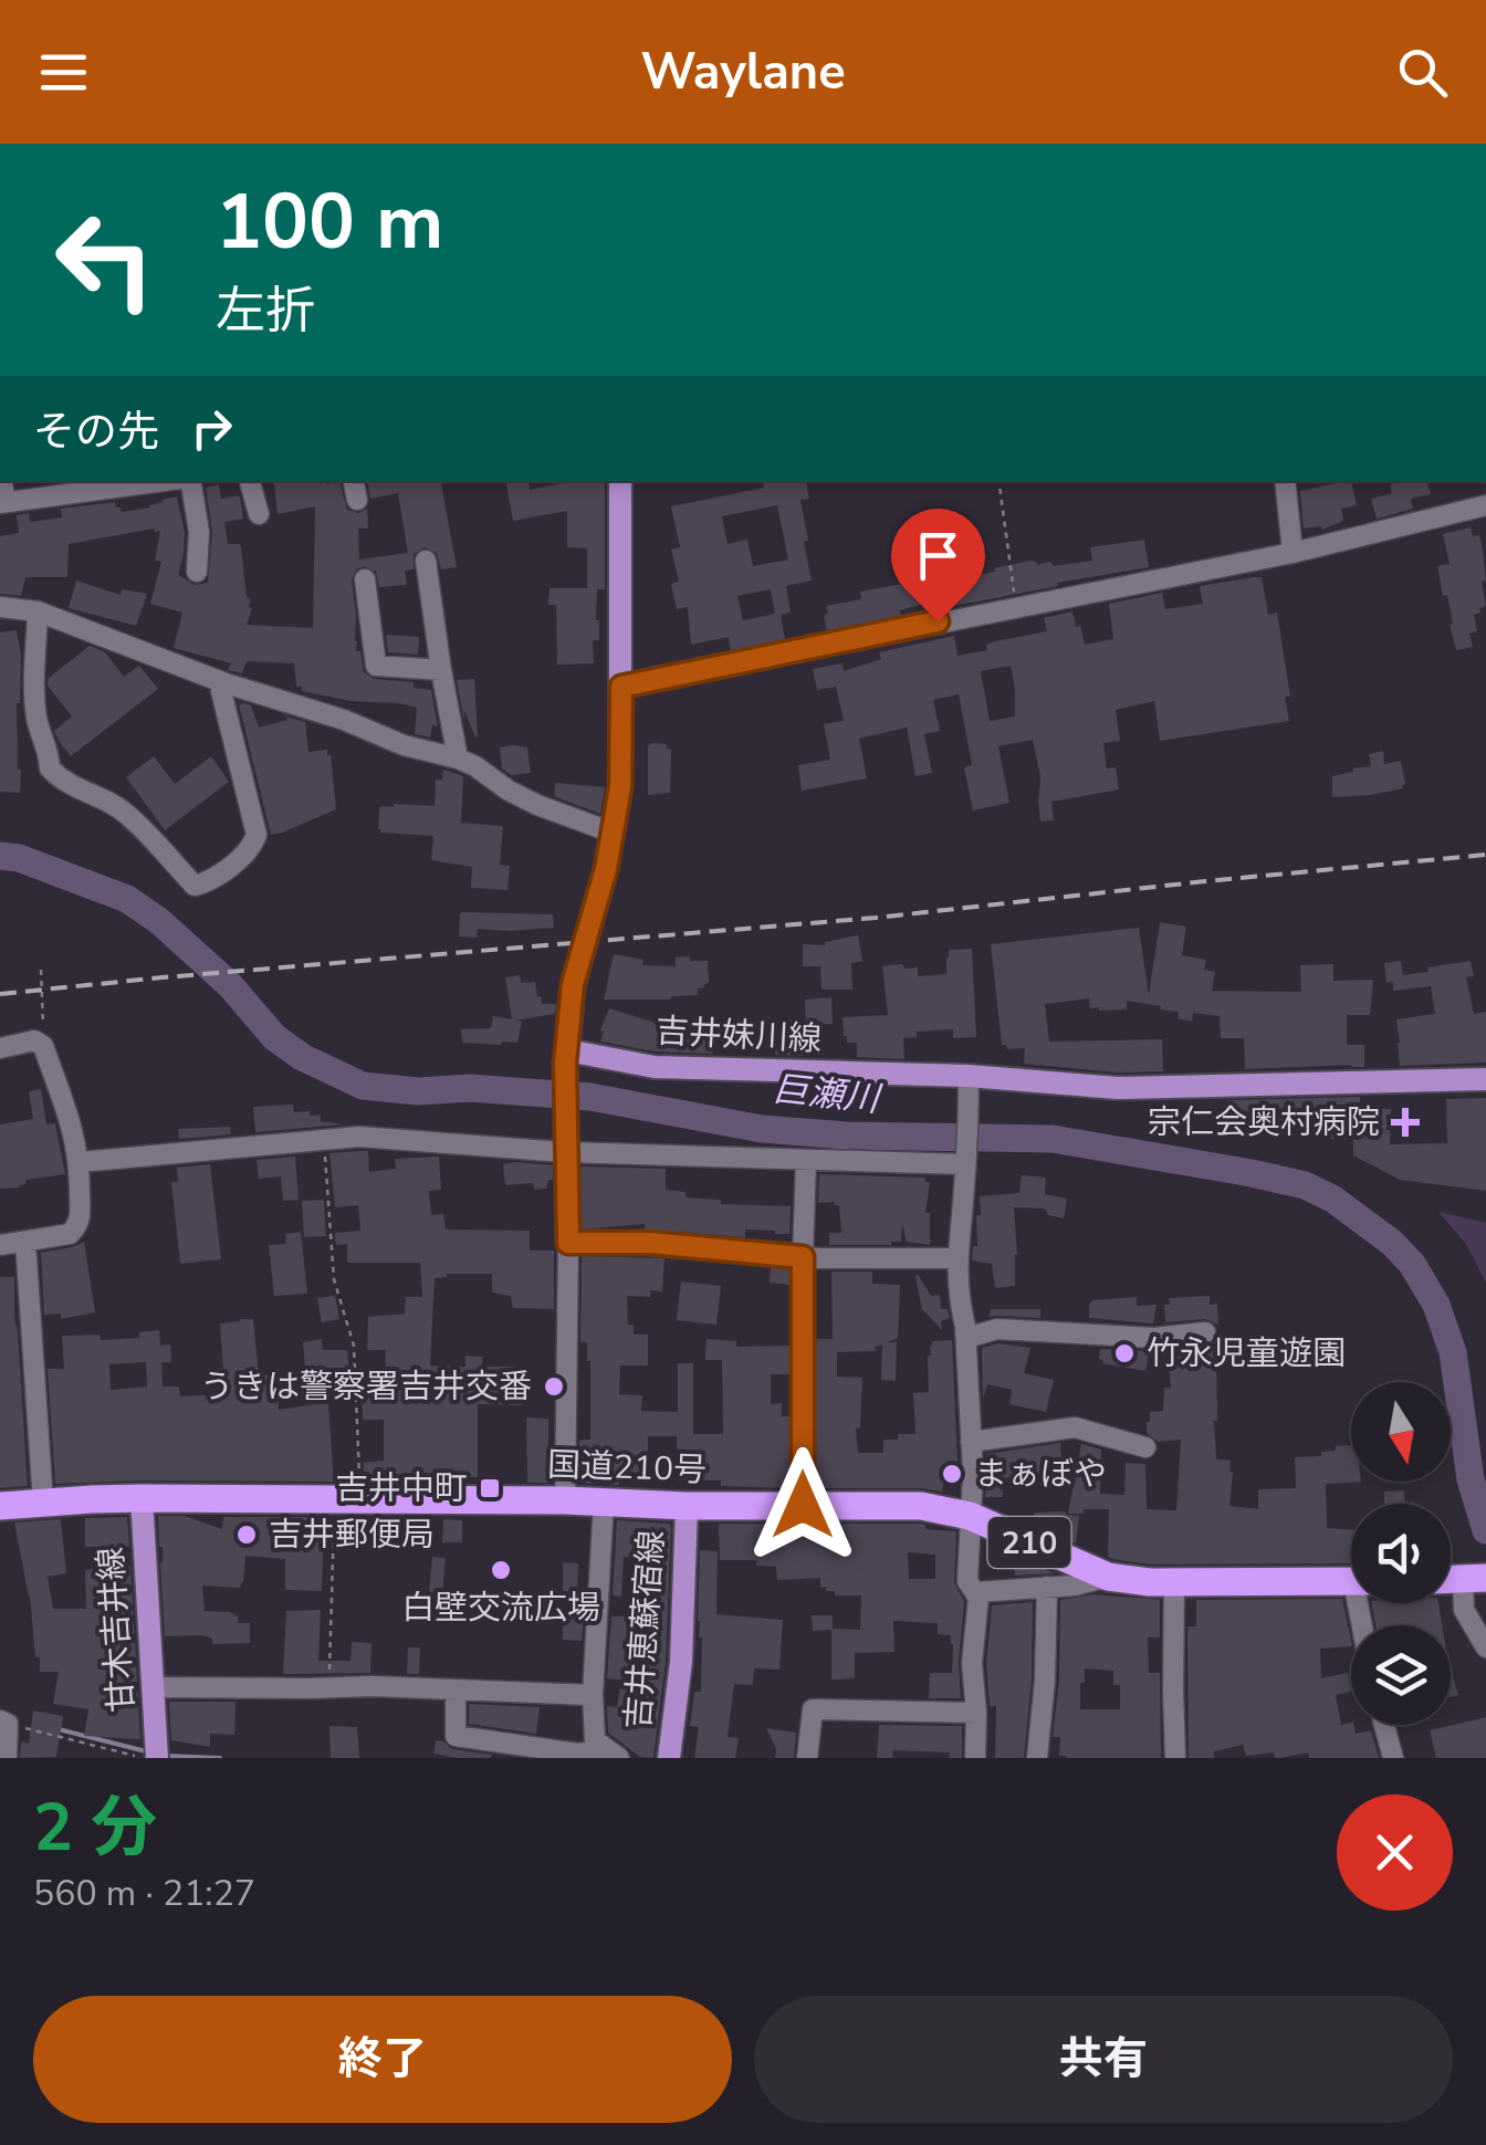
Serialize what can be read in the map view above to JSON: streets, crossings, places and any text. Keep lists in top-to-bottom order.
{
  "streets": {
    "highway": ["国道210号", "210"],
    "main road": ["吉井妹川線", "甘木吉井線", "吉井恵蘇宿線"]
  },
  "crossings": [
    ["国道210号", "甘木吉井線"],
    ["国道210号", "吉井恵蘇宿線"]
  ],
  "water": ["巨瀬川"],
  "places": {
    "health": ["宗仁会奥村病院"],
    "other": [
      "竹永児童遊園",
      "うきは警察署吉井交番",
      "まぁぼや",
      "吉井郵便局",
      "白壁交流広場"
    ],
    "transit": ["吉井中町"]
  },
  "north": "bottom",
  "page": {
    "header": "Waylane",
    "turn": ["100 m", "左折"],
    "then": "その先",
    "heading": ["2 分", "560 m · 21:27"],
    "buttons": ["終了", "共有"]
  }
}
